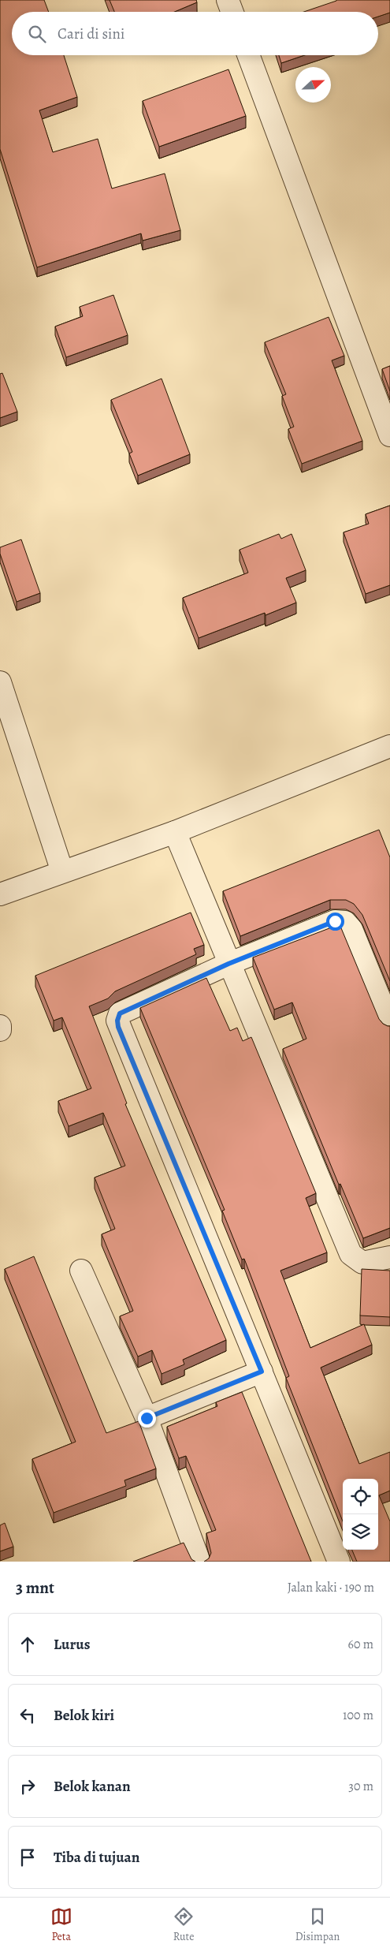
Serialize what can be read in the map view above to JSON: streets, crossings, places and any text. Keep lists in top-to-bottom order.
{
  "north": "right",
  "page": {
    "search": "Cari di sini",
    "heading": ["3 mnt", "Jalan kaki · 190 m"],
    "list": [
      ["Lurus", "60 m"],
      ["Belok kiri", "100 m"],
      ["Belok kanan", "30 m"],
      "Tiba di tujuan"
    ],
    "nav": ["Peta", "Rute", "Disimpan"]
  }
}
